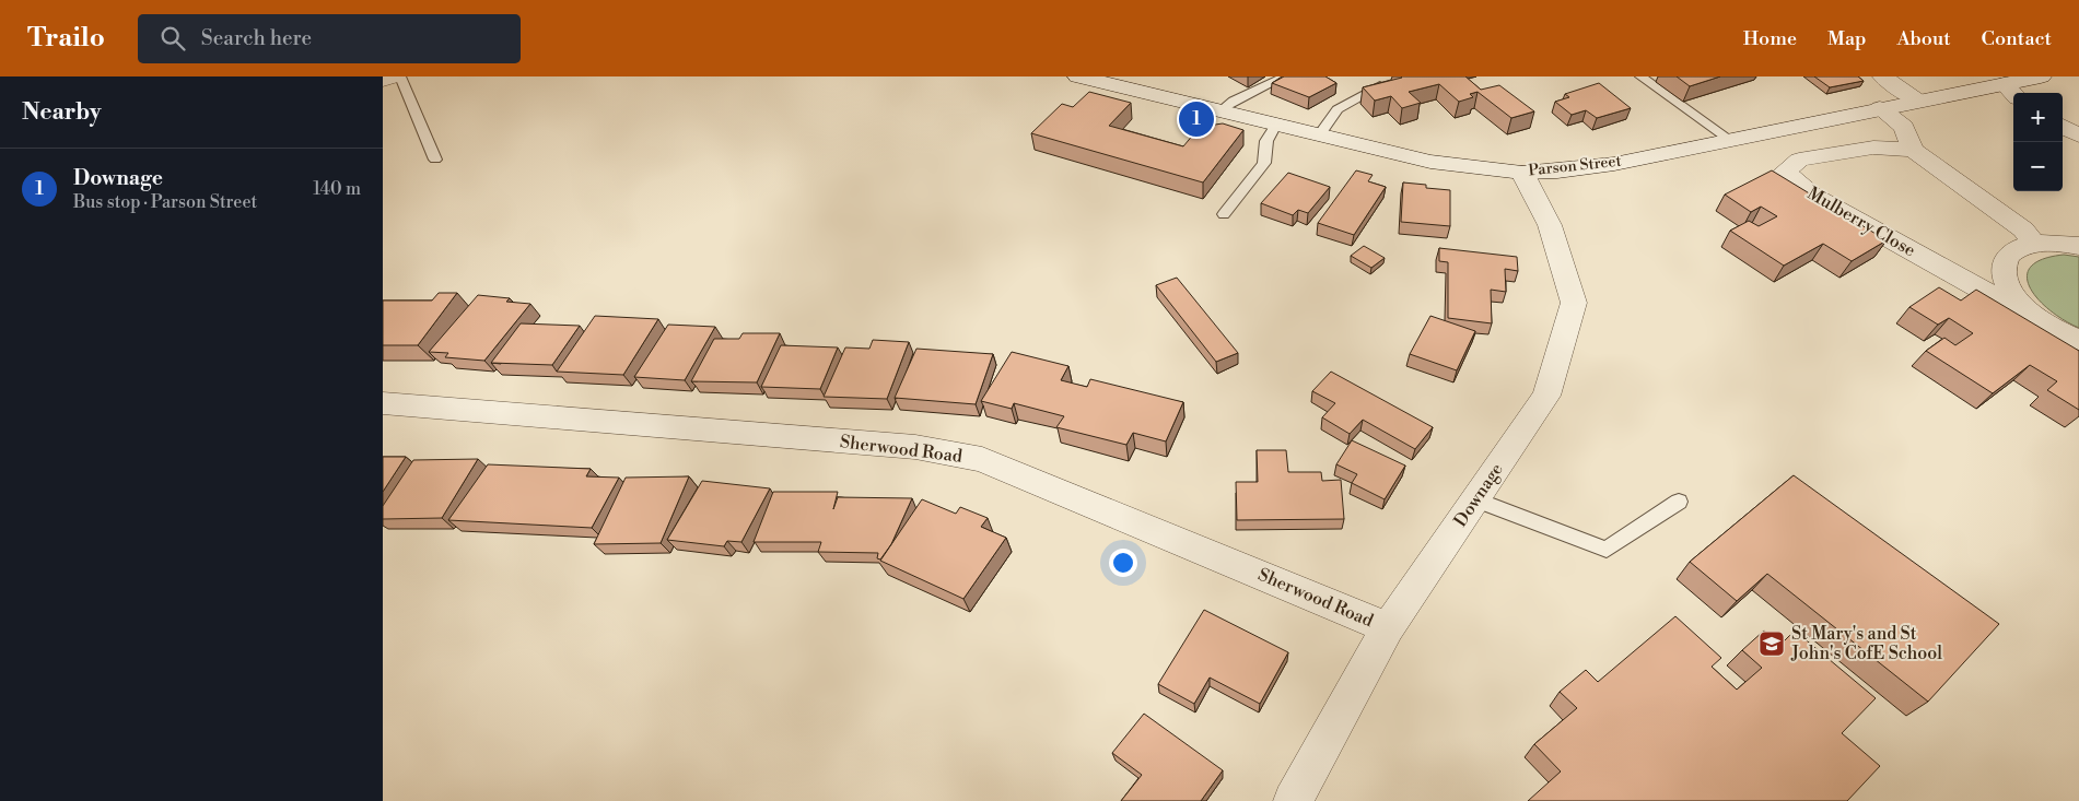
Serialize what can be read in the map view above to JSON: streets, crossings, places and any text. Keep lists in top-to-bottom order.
{
  "streets": {
    "street": [
      "Parson Street",
      "Mulberry Close",
      "Sherwood Road",
      "Downage"
    ]
  },
  "crossings": [
    ["Parson Street", "Downage"],
    ["Sherwood Road", "Downage"]
  ],
  "places": {
    "school or university": ["St Mary's and St John's CofE School"]
  },
  "page": {
    "header": "Trailo",
    "search": "Search here",
    "nav": [
      "Home",
      "Map",
      "About",
      "Contact"
    ],
    "heading": "Nearby",
    "map_buttons": ["+", "−"],
    "pins": "1",
    "list": [
      {
        "mark": "1",
        "name": "Downage",
        "note": "Bus stop · Parson Street",
        "value": "140 m"
      }
    ]
  }
}
